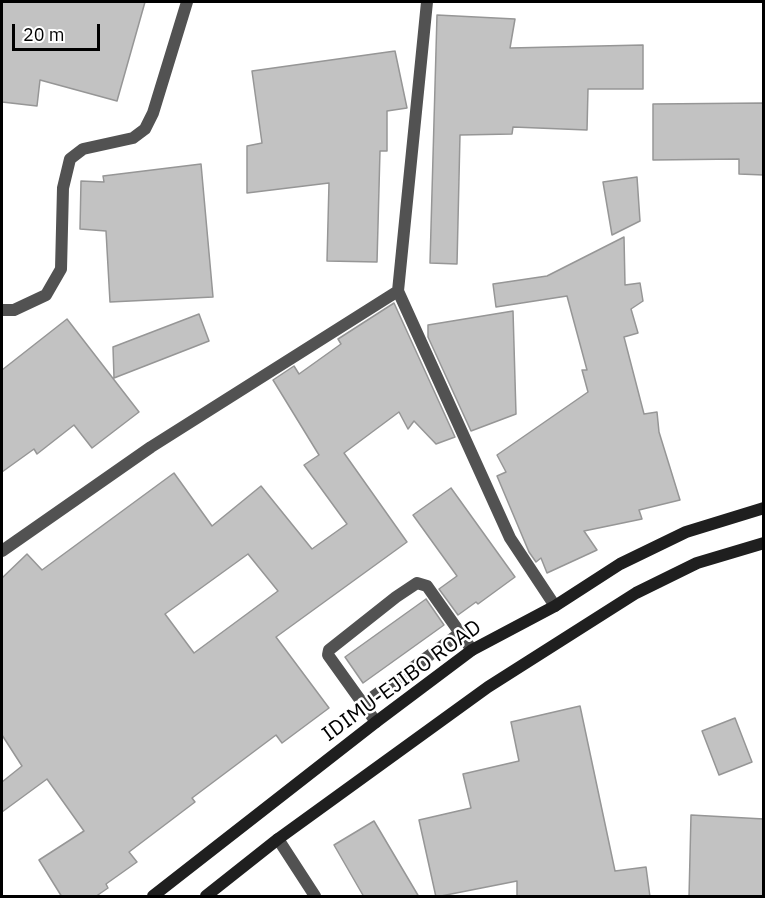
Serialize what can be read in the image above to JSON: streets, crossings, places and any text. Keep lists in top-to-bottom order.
{
  "streets": {
    "main road": ["IDIMU-EJIBO ROAD"]
  },
  "scale_bar": "20 m"
}
